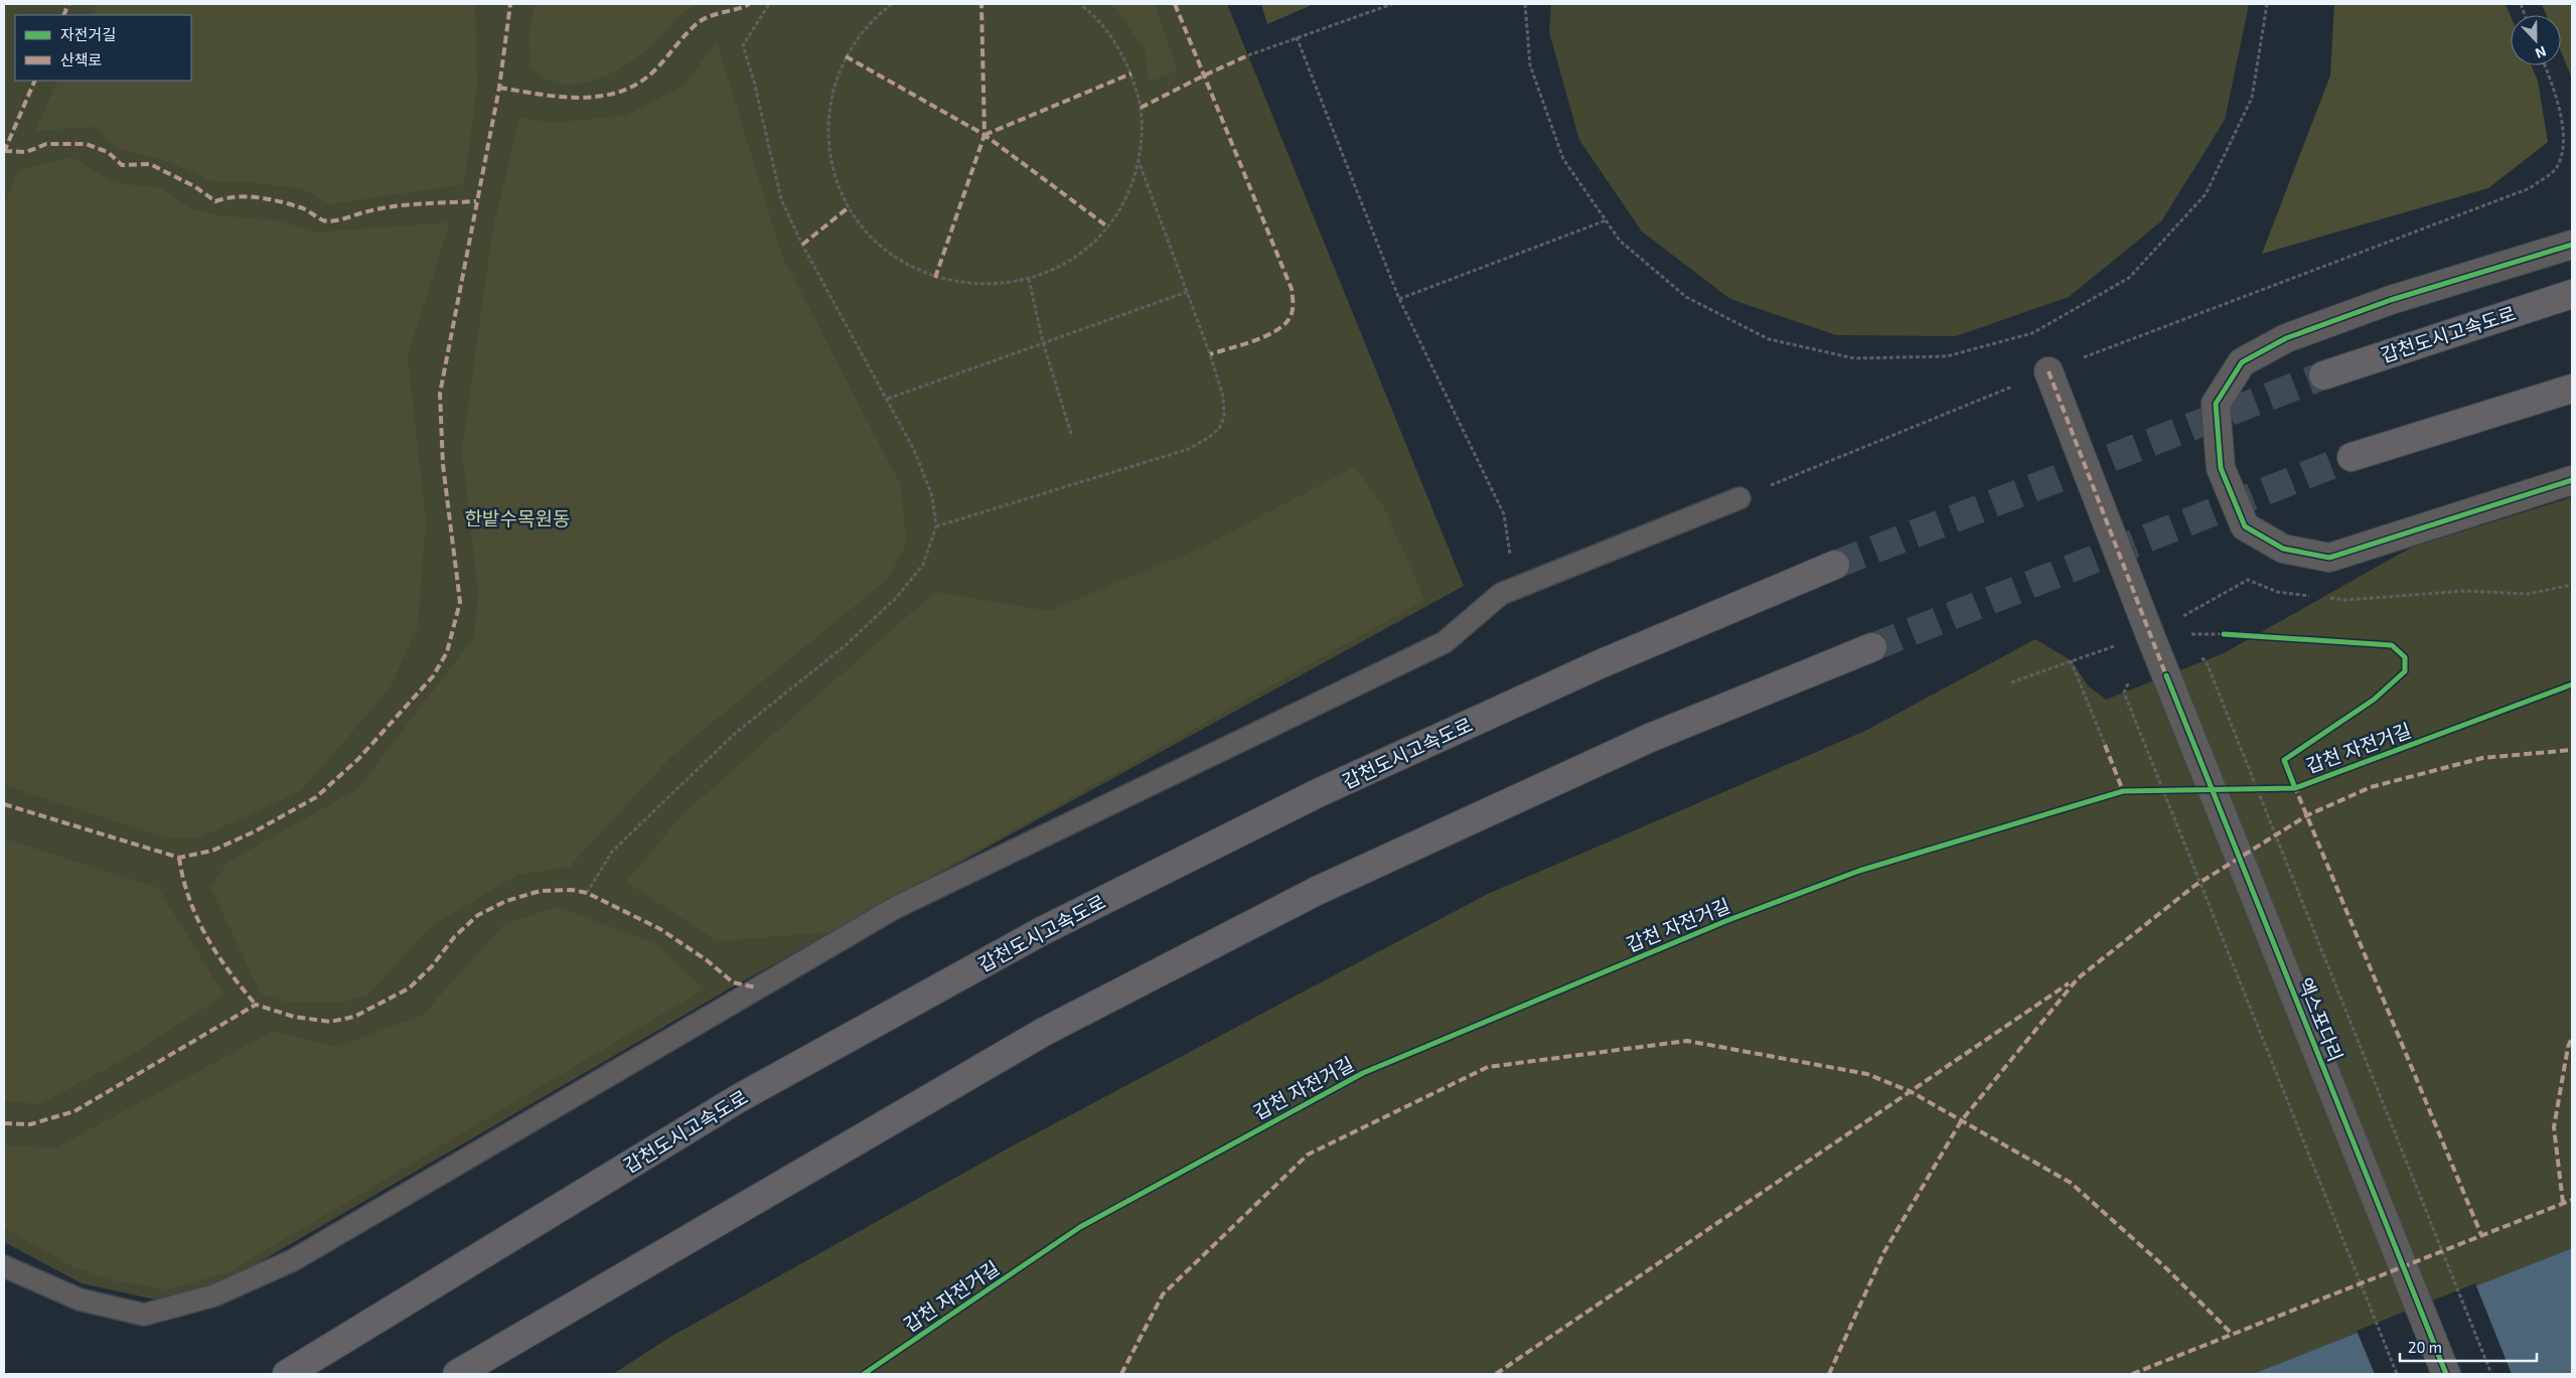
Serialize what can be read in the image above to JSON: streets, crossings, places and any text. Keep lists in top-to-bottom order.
{
  "streets": {
    "highway": ["갑천도시고속도로"],
    "street": ["엑스포다리"],
    "cycle path": ["갑천 자전거길"]
  },
  "parks": ["한밭수목원동"],
  "legend": ["자전거길", "산책로"],
  "scale_bar": "20 m",
  "north": "bottom"
}
